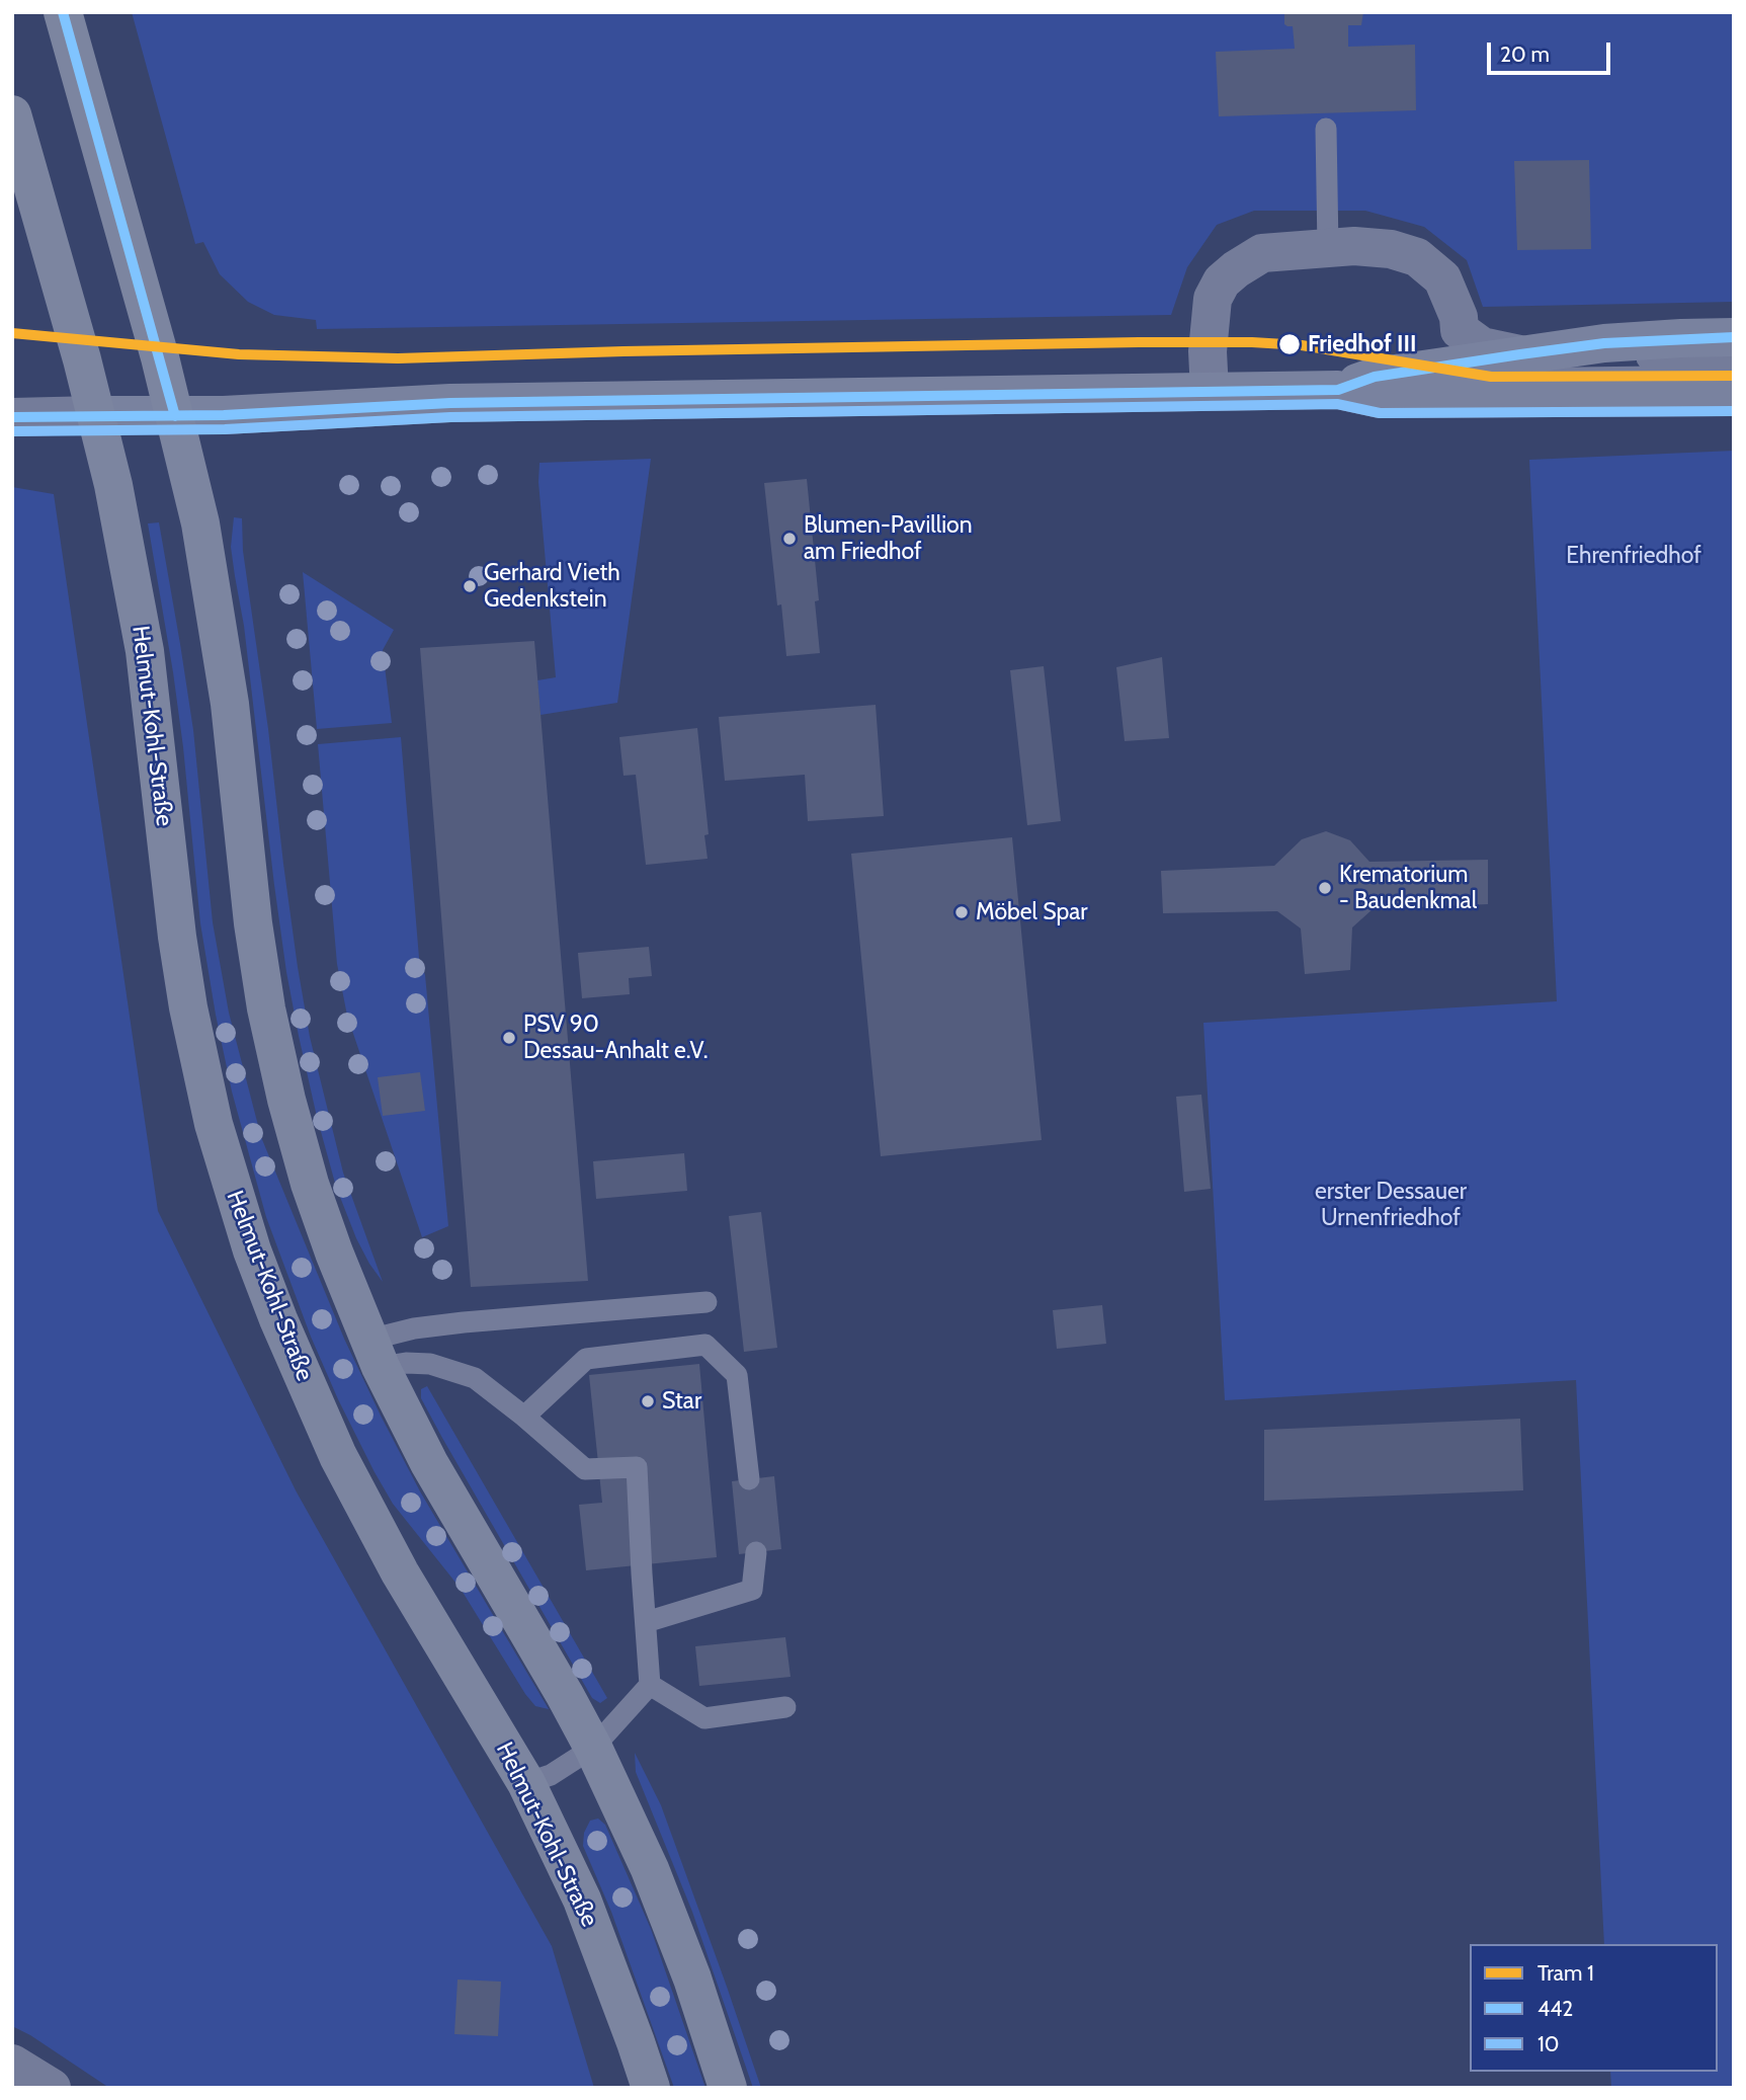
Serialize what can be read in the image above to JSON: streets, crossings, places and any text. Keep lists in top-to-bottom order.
{
  "streets": {
    "main road": ["Helmut-Kohl-Straße"]
  },
  "parks": ["Ehrenfriedhof", "erster Dessauer Urnenfriedhof"],
  "places": [
    "Friedhof III",
    "Blumen-Pavillion am Friedhof",
    "Gerhard Vieth Gedenkstein",
    "Krematorium - Baudenkmal",
    "Möbel Spar",
    "PSV 90 Dessau-Anhalt e.V.",
    "Star"
  ],
  "lines": ["transit line 442", "tram line 1", "transit line 10"],
  "legend": ["Tram 1", "442", "10"],
  "scale_bar": "20 m"
}
